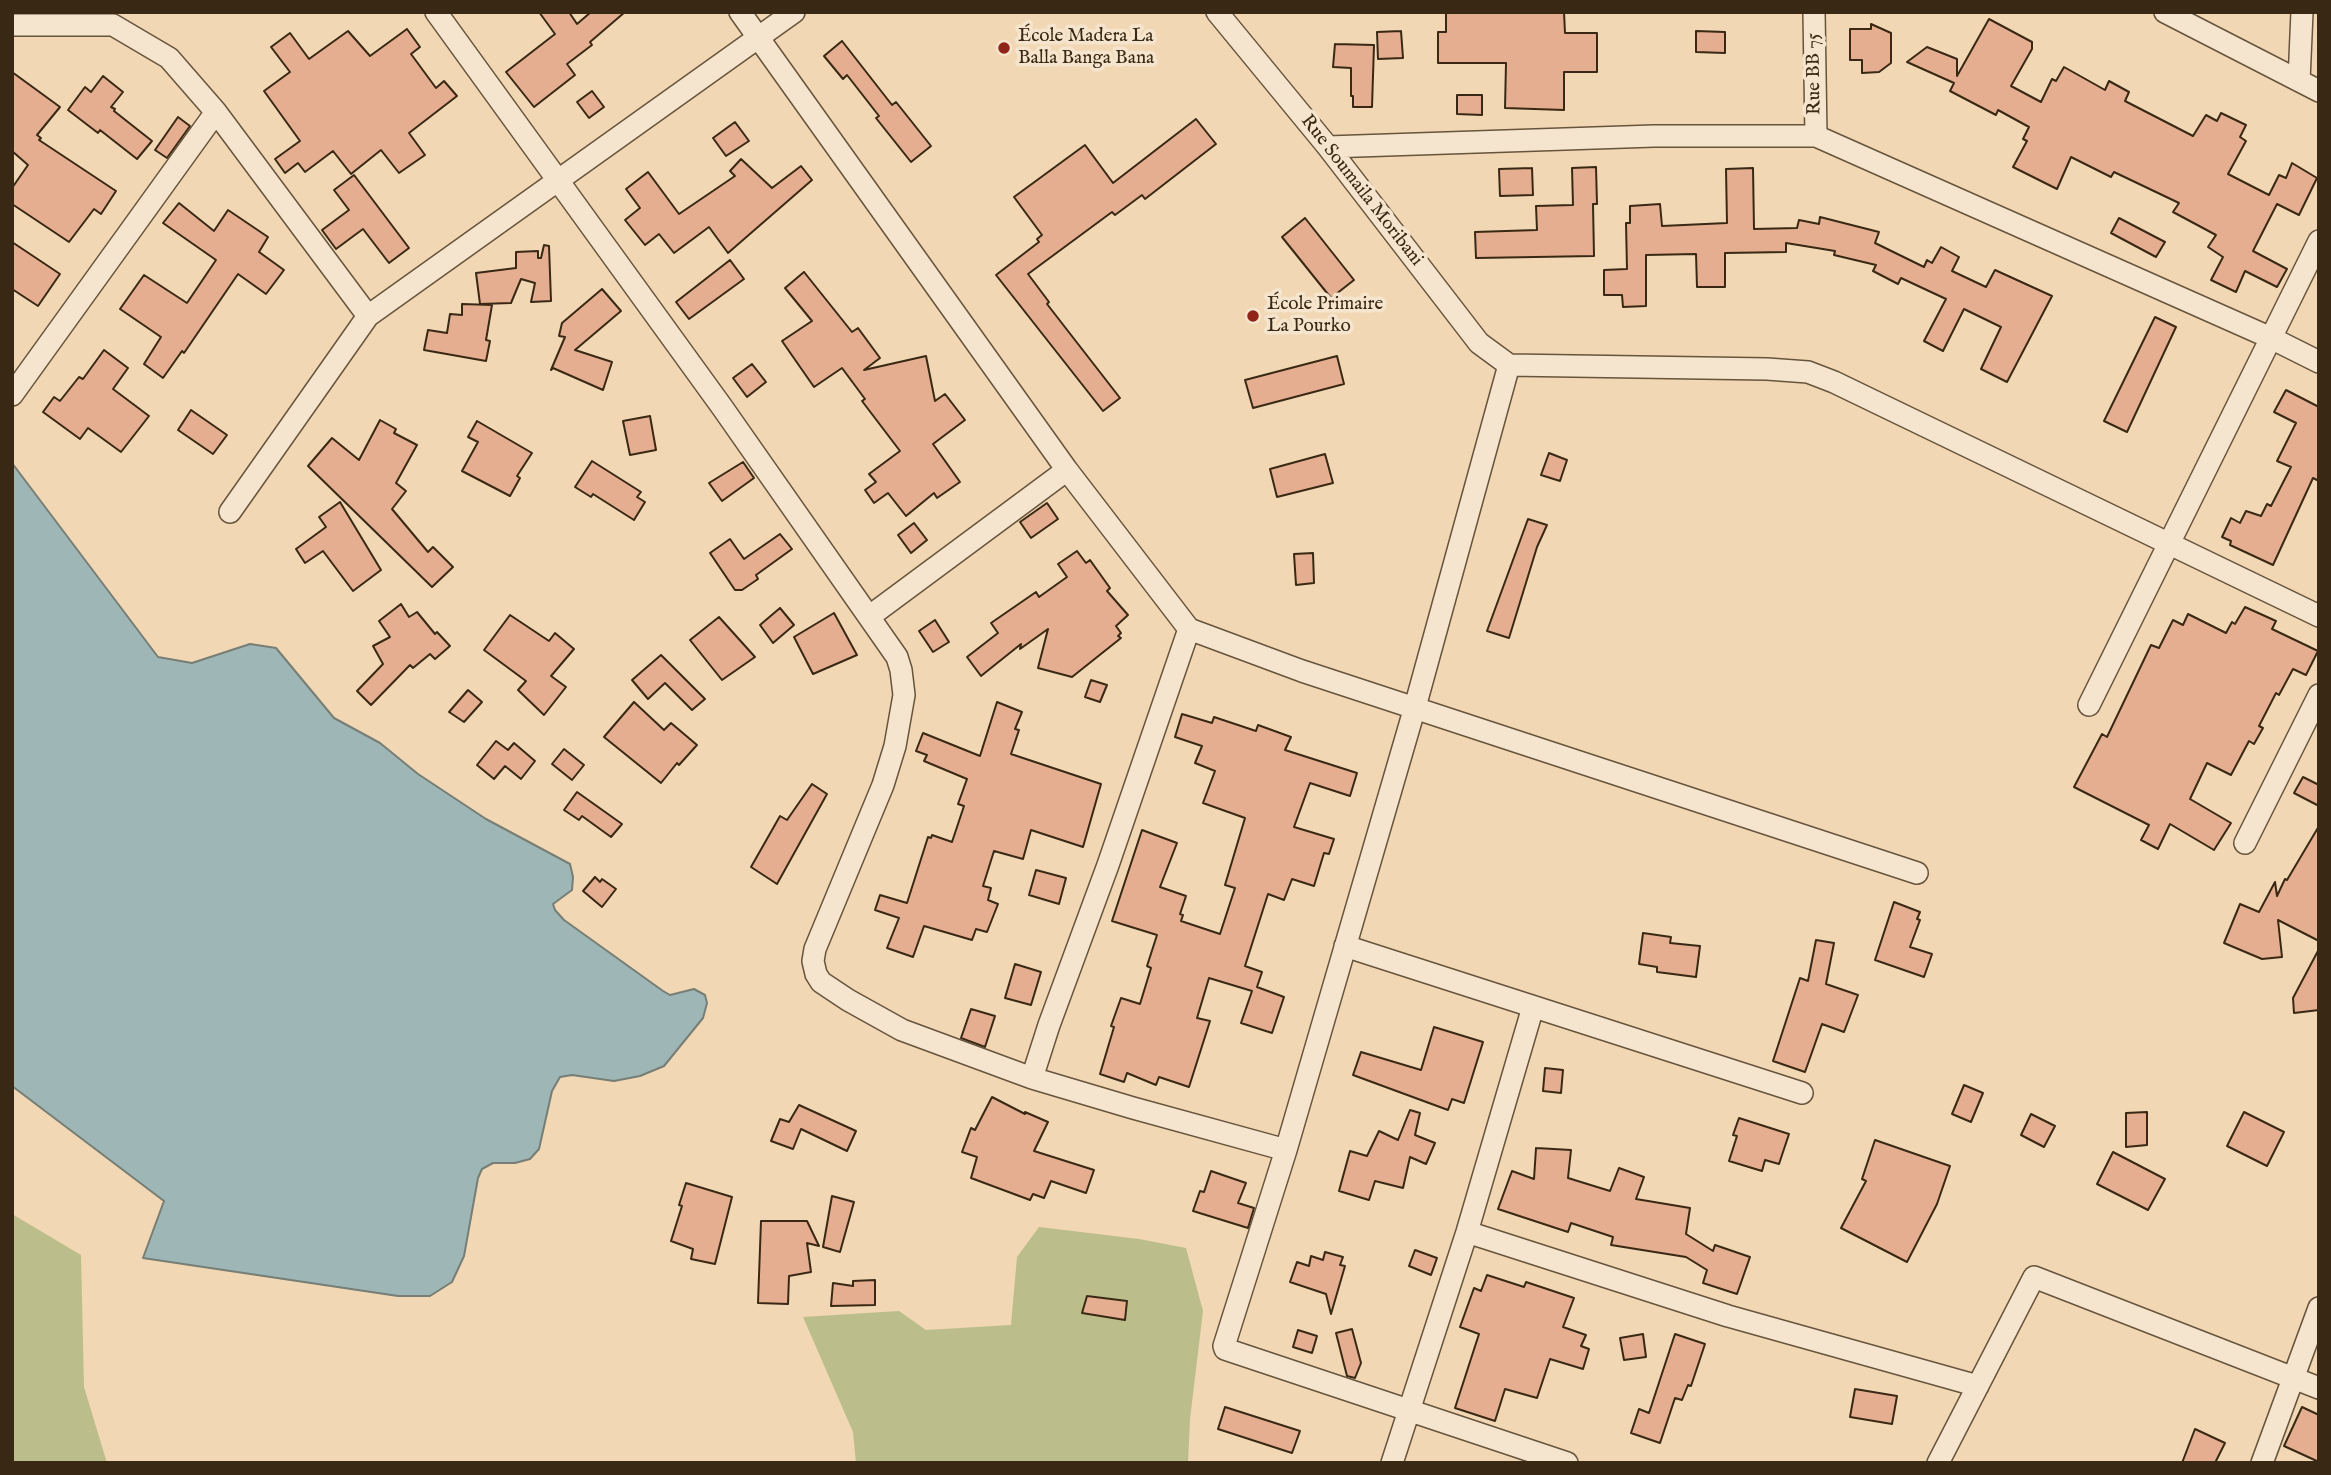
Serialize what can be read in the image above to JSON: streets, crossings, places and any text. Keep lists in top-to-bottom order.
{
  "streets": {
    "street": ["Rue BB 75", "Rue Soumaila Moribani"]
  },
  "places": ["École Madera La Balla Banga Bana", "École Primaire La Pourko"]
}
